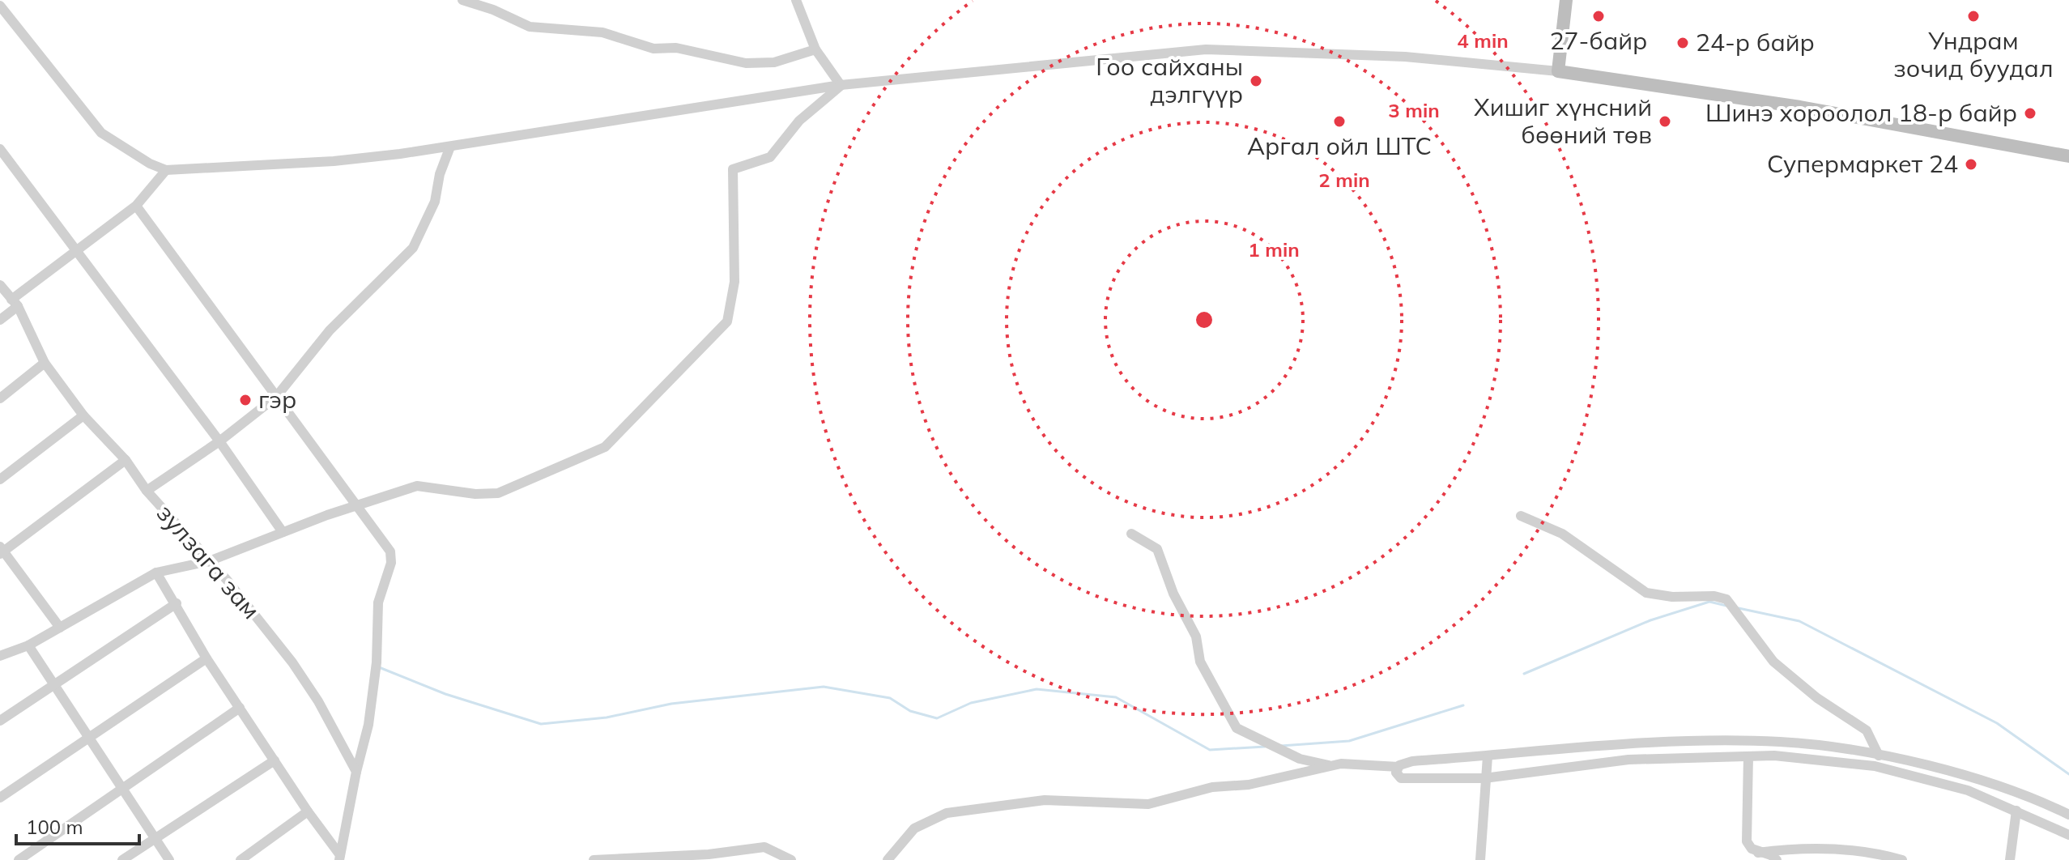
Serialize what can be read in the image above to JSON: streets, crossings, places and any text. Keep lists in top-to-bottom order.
{
  "streets": {
    "street": ["зулзага зам"]
  },
  "places": [
    "27-байр",
    "Ундрам зочид буудал",
    "24-р байр",
    "Гоо сайханы дэлгүүр",
    "Шинэ хороолол 18-р байр",
    "Аргал ойл ШТС",
    "Хишиг хүнсний бөөний төв",
    "Супермаркет 24",
    "гэр"
  ],
  "scale_bar": "100 m",
  "rings": [
    "4 min",
    "3 min",
    "2 min",
    "1 min"
  ]
}
